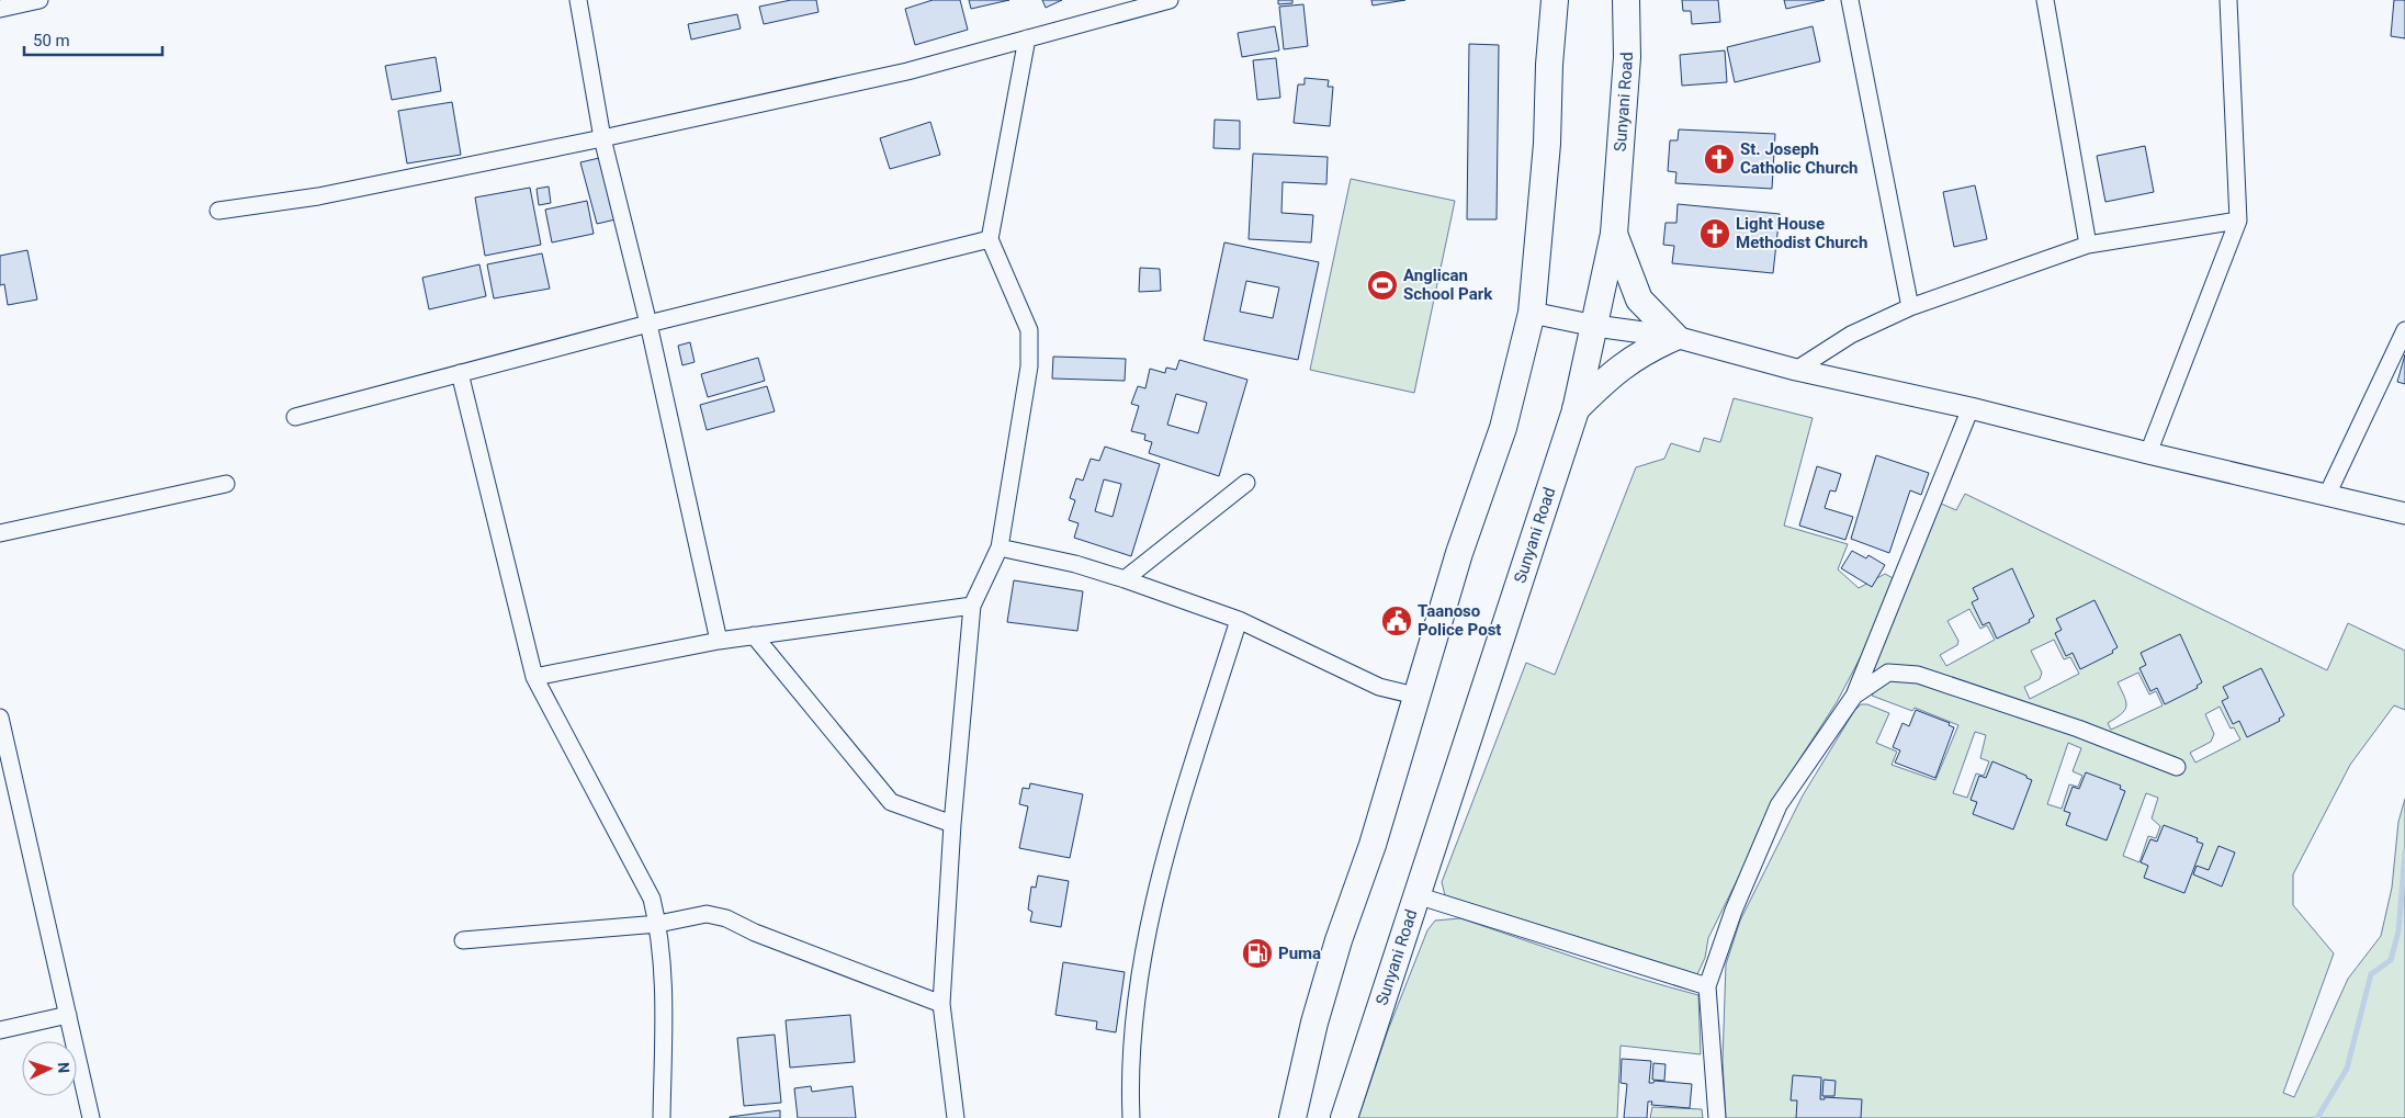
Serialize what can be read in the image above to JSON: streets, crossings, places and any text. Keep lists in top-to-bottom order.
{
  "streets": {
    "main road": ["Sunyani Road"]
  },
  "places": {
    "church": ["St. Joseph Catholic Church", "Light House Methodist Church"],
    "sports": ["Anglican School Park"],
    "public building": ["Taanoso Police Post"],
    "fuel station": ["Puma"]
  },
  "scale_bar": "50 m",
  "north": "right"
}
